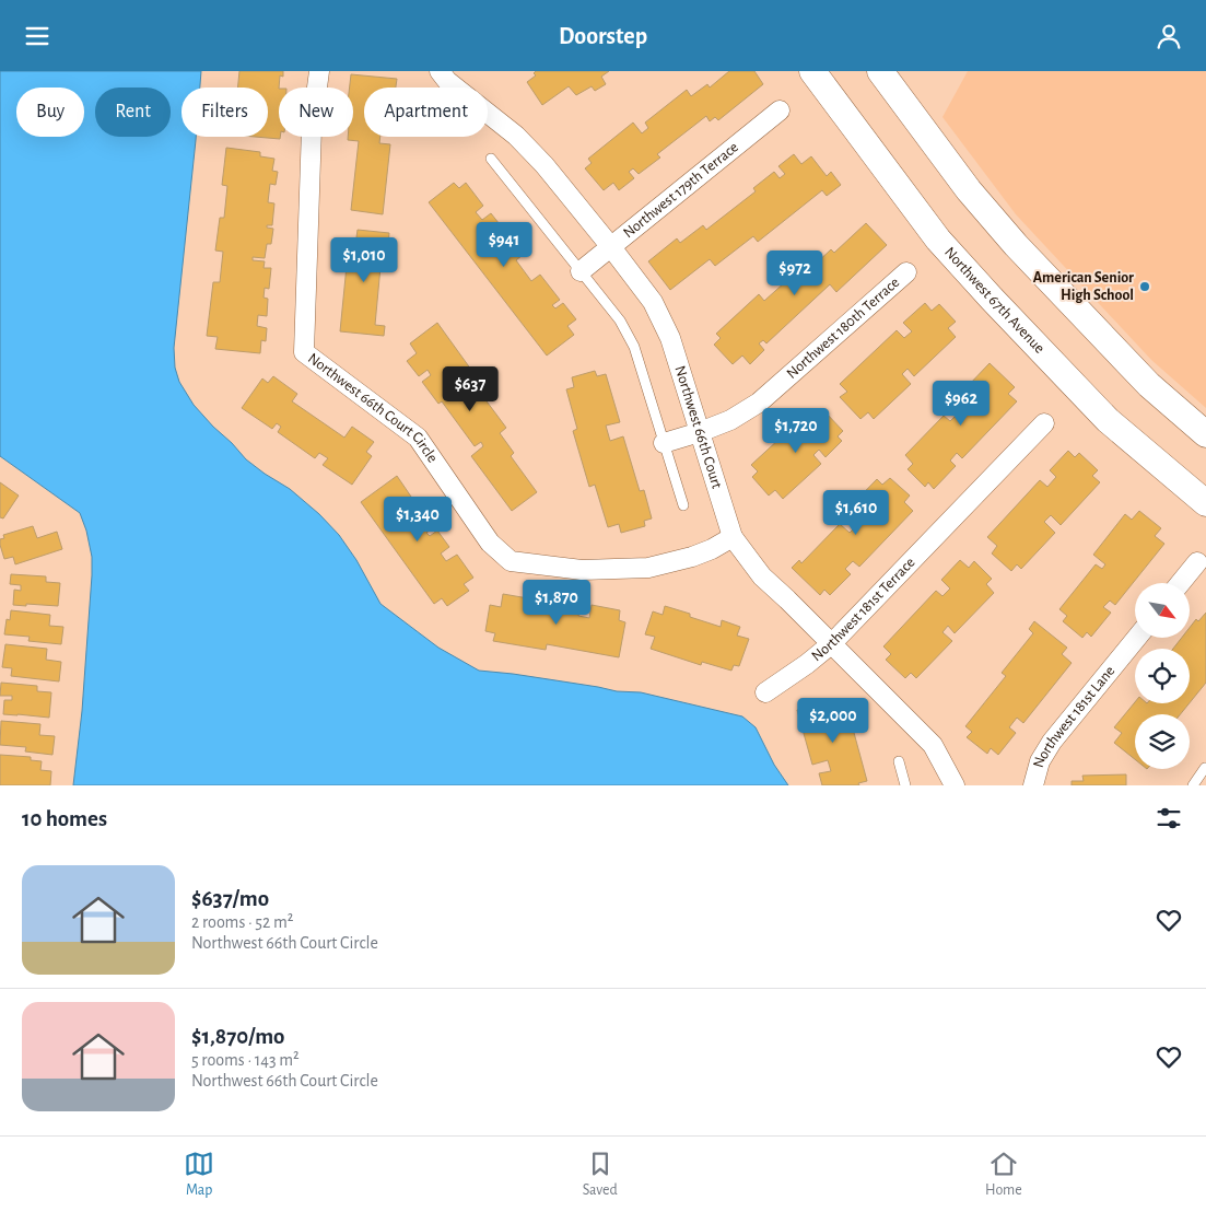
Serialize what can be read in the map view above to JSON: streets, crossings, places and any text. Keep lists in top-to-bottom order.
{
  "streets": {
    "main road": ["Northwest 67th Avenue"],
    "street": [
      "Northwest 179th Terrace",
      "Northwest 180th Terrace",
      "Northwest 66th Court Circle",
      "Northwest 66th Court",
      "Northwest 181st Terrace",
      "Northwest 181st Lane"
    ]
  },
  "crossings": [
    ["Northwest 179th Terrace", "Northwest 66th Court"],
    ["Northwest 180th Terrace", "Northwest 66th Court"],
    ["Northwest 66th Court Circle", "Northwest 66th Court"],
    ["Northwest 66th Court", "Northwest 181st Terrace"]
  ],
  "places": ["American Senior High School"],
  "north": "bottom right",
  "page": {
    "header": "Doorstep",
    "chip": [
      "Buy",
      "Rent",
      "Filters",
      "New",
      "Apartment"
    ],
    "price": [
      "$941",
      "$1,010",
      "$972",
      "$637",
      "$962",
      "$1,720",
      "$1,610",
      "$1,340",
      "$1,870",
      "$2,000"
    ],
    "heading": "10 homes",
    "list": [
      {
        "name": "$637/mo",
        "note": "2 rooms · 52 m² · Northwest 66th Court Circle"
      },
      {
        "name": "$1,870/mo",
        "note": "5 rooms · 143 m² · Northwest 66th Court Circle"
      }
    ],
    "tabs": ["Map", "Saved", "Home"]
  }
}
